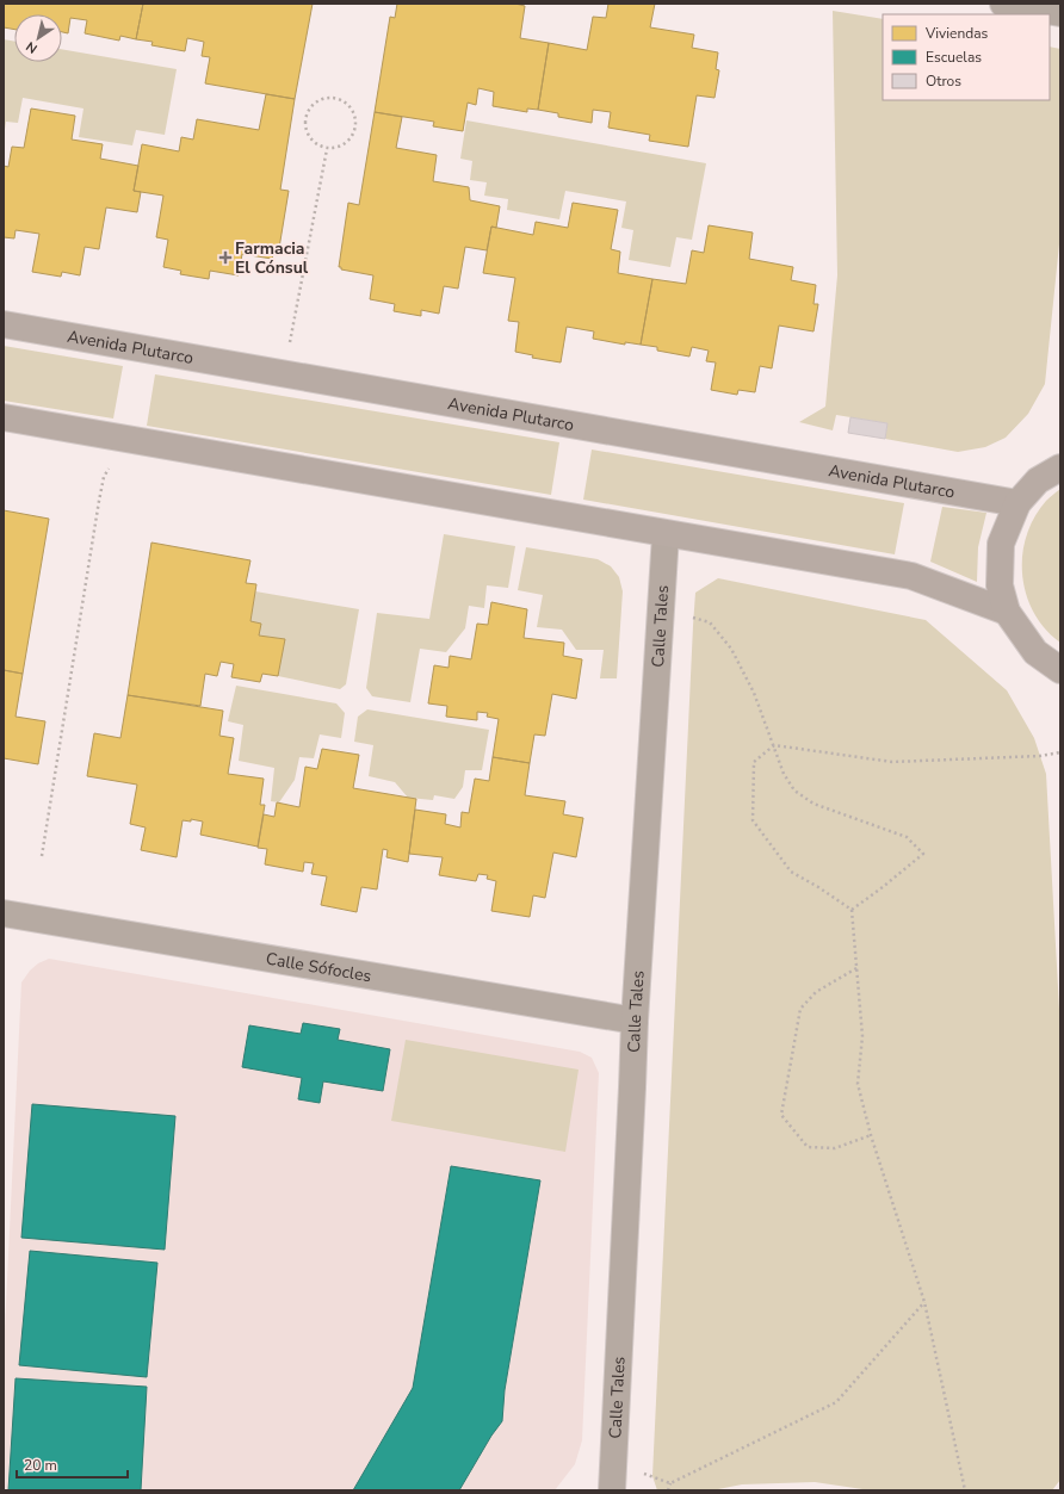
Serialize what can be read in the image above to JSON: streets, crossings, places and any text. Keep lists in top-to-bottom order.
{
  "streets": {
    "main road": ["Avenida Plutarco"],
    "street": ["Calle Tales", "Calle Sófocles"]
  },
  "crossings": [
    ["Calle Tales", "Calle Sófocles"]
  ],
  "places": {
    "health": ["Farmacia El Cónsul"]
  },
  "legend": ["Viviendas", "Escuelas", "Otros"],
  "scale_bar": "20 m",
  "north": "bottom left"
}
